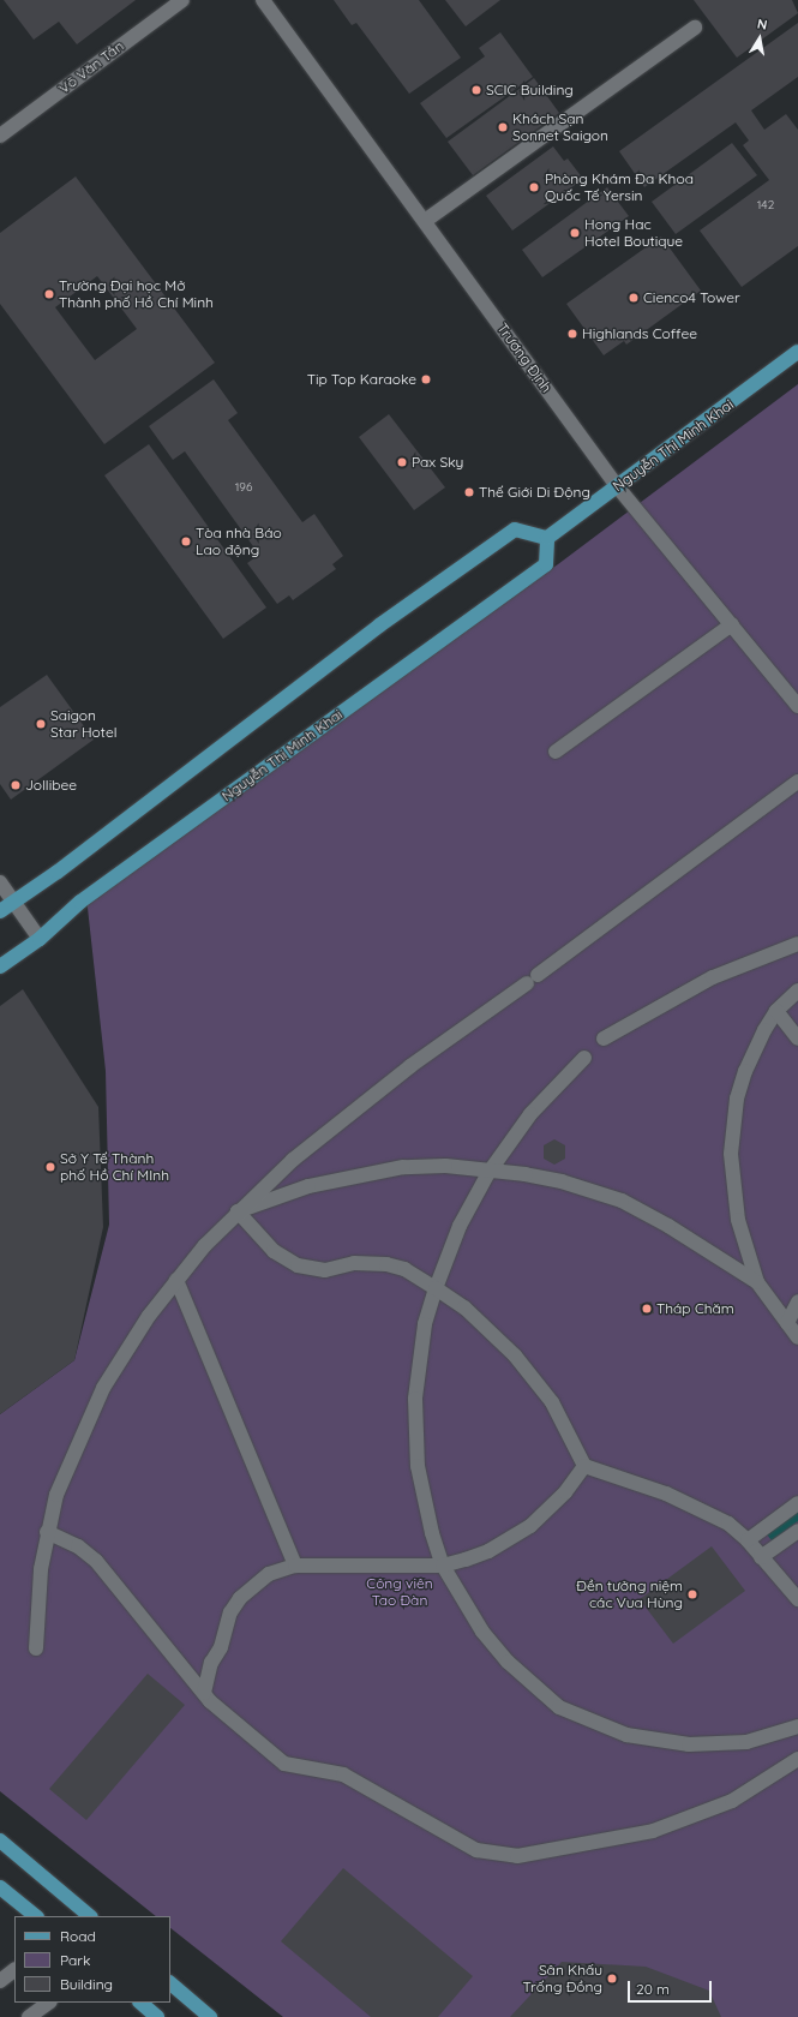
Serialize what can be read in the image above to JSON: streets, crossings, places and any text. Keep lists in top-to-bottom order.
{
  "streets": {
    "main road": ["Nguyễn Thị Minh Khai"],
    "street": ["Võ Văn Tần", "Trương Định"]
  },
  "crossings": [
    ["Trương Định", "Nguyễn Thị Minh Khai"]
  ],
  "parks": ["Công viên Tao Đàn"],
  "places": [
    "SCIC Building",
    "Khách Sạn Sonnet Saigon",
    "Phòng Khám Đa Khoa Quốc Tế Yersin",
    "Hong Hac Hotel Boutique",
    "Trường Đại học Mở Thành phố Hồ Chí Minh",
    "Cienco4 Tower",
    "Highlands Coffee",
    "Tip Top Karaoke",
    "Pax Sky",
    "Thế Giới Di Động",
    "Tòa nhà Báo Lao động",
    "Saigon Star Hotel",
    "Jollibee",
    "Sở Y Tế Thành phố Hồ Chí MInh",
    "Tháp Chăm",
    "Đền tưởng niệm các Vua Hùng",
    "Sân Khấu Trống Đồng"
  ],
  "house_numbers": ["142", "196"],
  "legend": ["Road", "Park", "Building"],
  "scale_bar": "20 m",
  "north": "top"
}
